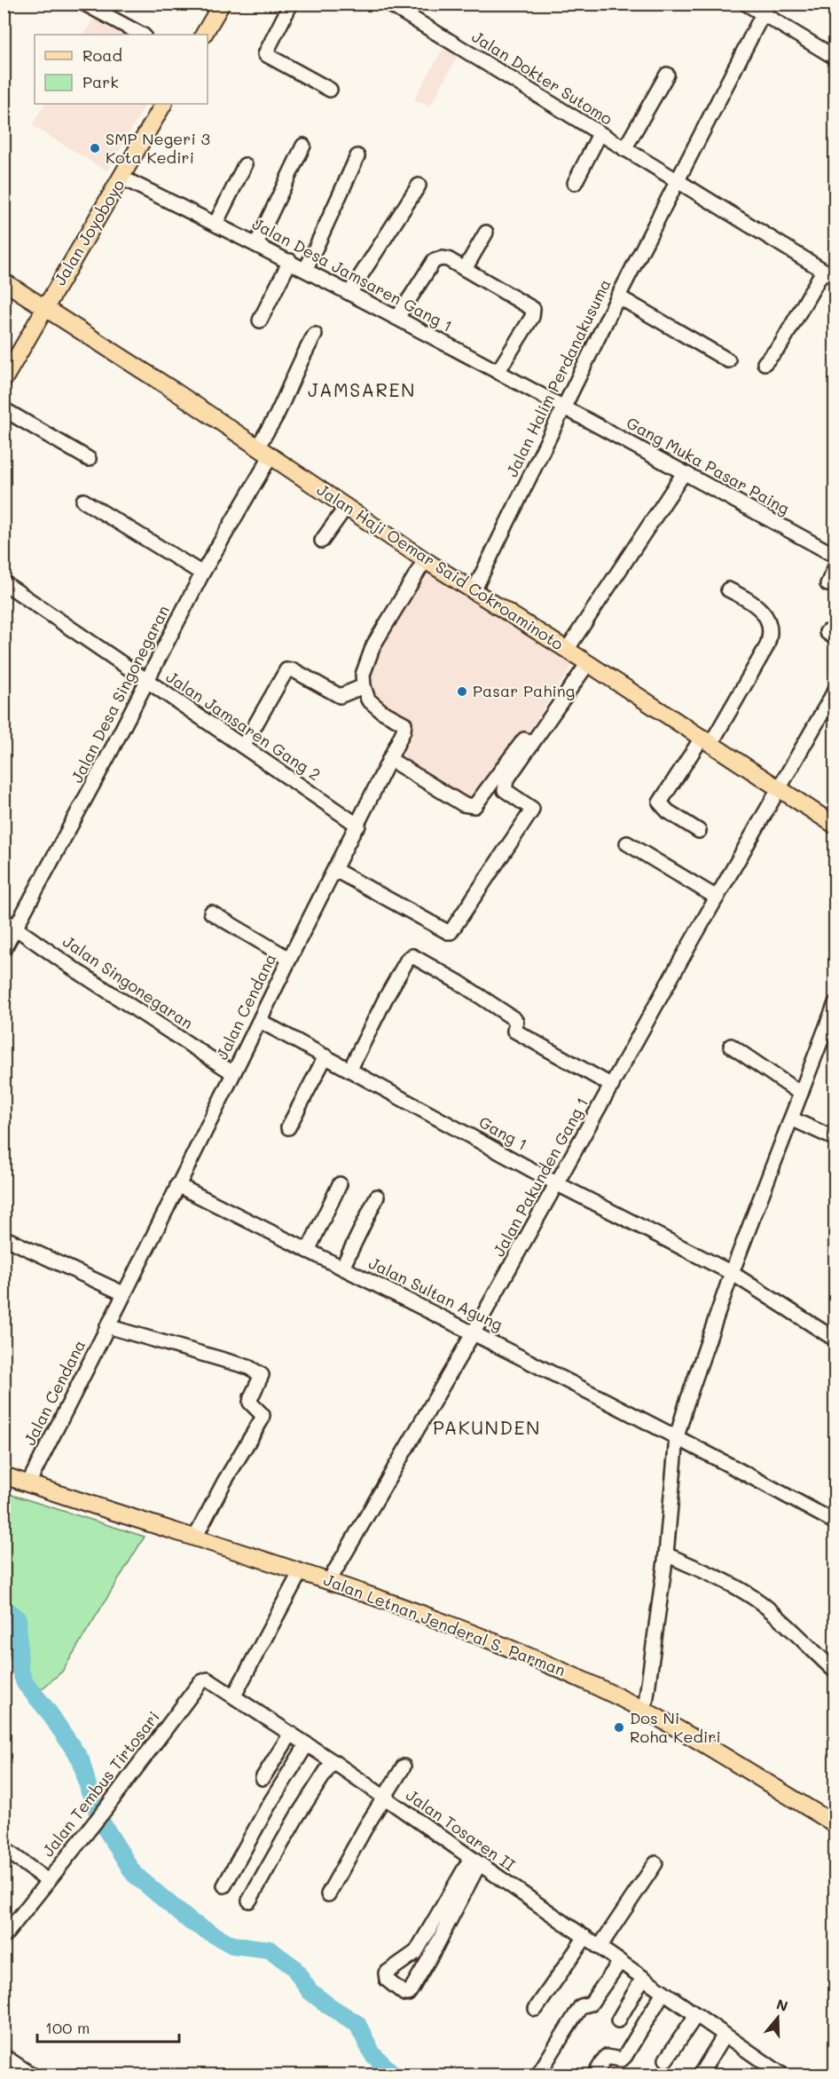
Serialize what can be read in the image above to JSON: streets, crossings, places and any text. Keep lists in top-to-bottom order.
{
  "streets": {
    "main road": ["Jalan Joyoboyo", "Jalan Haji Oemar Said Cokroaminoto", "Jalan Letnan Jenderal S. Parman"],
    "street": [
      "Jalan Dokter Sutomo",
      "Jalan Desa Jamsaren Gang 1",
      "Jalan Halim Perdanakusuma",
      "Gang Muka Pasar Paing",
      "Jalan Desa Singonegaran",
      "Jalan Jamsaren Gang 2",
      "Jalan Singonegaran",
      "Jalan Cendana",
      "Gang 1",
      "Jalan Pakunden Gang 1",
      "Jalan Sultan Agung",
      "Jalan Tembus Tirtosari",
      "Jalan Tosaren II"
    ]
  },
  "crossings": [
    ["Jalan Dokter Sutomo", "Jalan Halim Perdanakusuma"],
    ["Jalan Joyoboyo", "Jalan Desa Jamsaren Gang 1"],
    ["Jalan Joyoboyo", "Jalan Haji Oemar Said Cokroaminoto"],
    ["Jalan Desa Jamsaren Gang 1", "Jalan Halim Perdanakusuma"],
    ["Jalan Desa Jamsaren Gang 1", "Gang Muka Pasar Paing"],
    ["Jalan Halim Perdanakusuma", "Gang Muka Pasar Paing"],
    ["Jalan Halim Perdanakusuma", "Jalan Haji Oemar Said Cokroaminoto"],
    ["Jalan Haji Oemar Said Cokroaminoto", "Jalan Desa Singonegaran"],
    ["Jalan Haji Oemar Said Cokroaminoto", "Jalan Pakunden Gang 1"],
    ["Jalan Desa Singonegaran", "Jalan Jamsaren Gang 2"],
    ["Jalan Desa Singonegaran", "Jalan Singonegaran"],
    ["Jalan Jamsaren Gang 2", "Jalan Cendana"],
    ["Jalan Singonegaran", "Jalan Cendana"],
    ["Jalan Cendana", "Gang 1"],
    ["Jalan Cendana", "Jalan Sultan Agung"],
    ["Jalan Cendana", "Jalan Letnan Jenderal S. Parman"],
    ["Gang 1", "Jalan Pakunden Gang 1"],
    ["Jalan Pakunden Gang 1", "Jalan Sultan Agung"],
    ["Jalan Pakunden Gang 1", "Jalan Letnan Jenderal S. Parman"],
    ["Jalan Tembus Tirtosari", "Jalan Tosaren II"]
  ],
  "districts": ["JAMSAREN", "PAKUNDEN"],
  "places": ["SMP Negeri 3 Kota Kediri", "Pasar Pahing", "Dos Ni Roha Kediri"],
  "legend": ["Road", "Park"],
  "scale_bar": "100 m",
  "north": "top"
}
